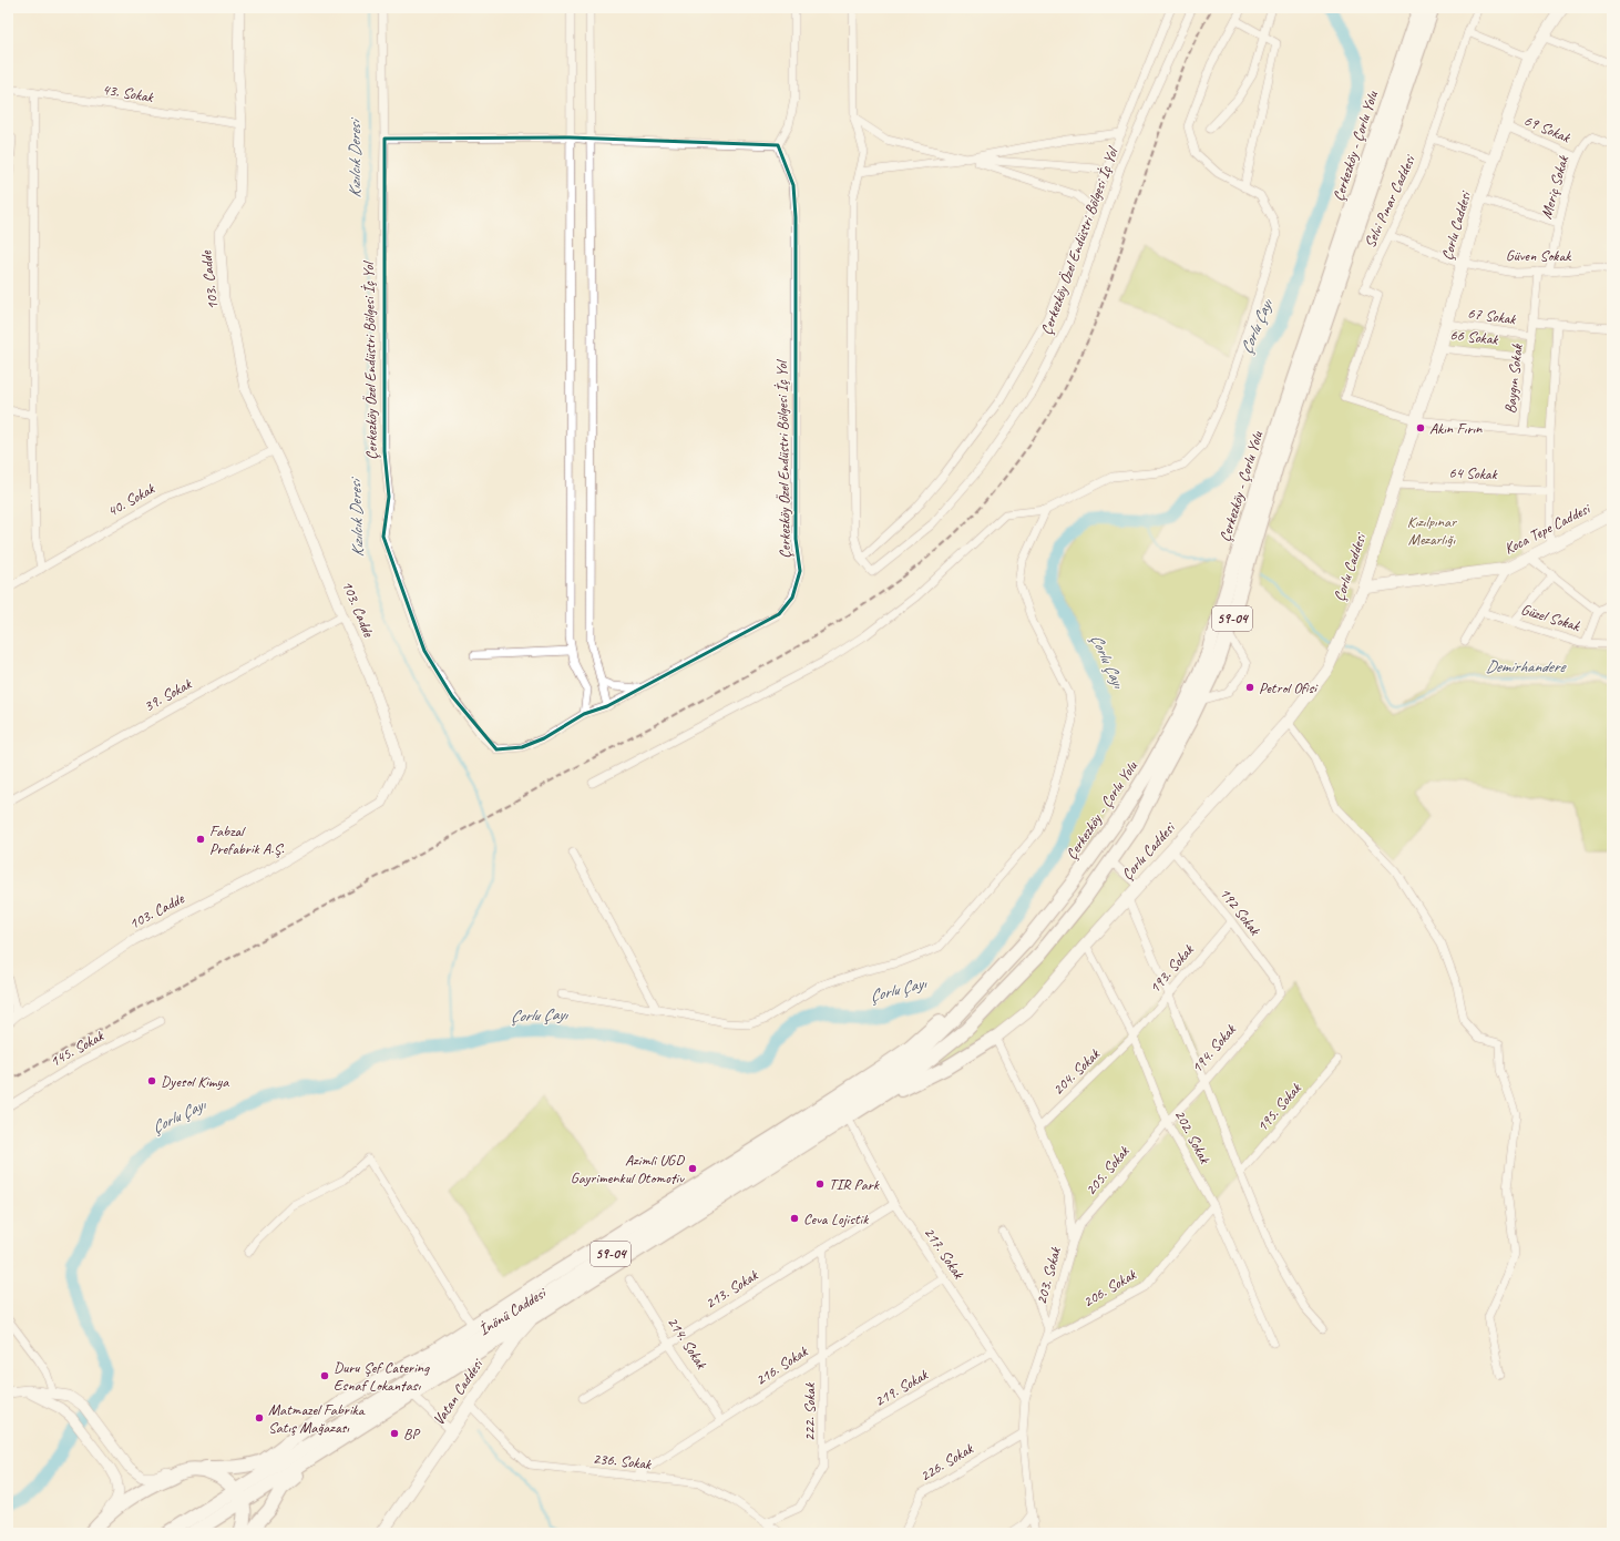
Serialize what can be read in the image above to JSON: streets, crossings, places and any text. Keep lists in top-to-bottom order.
{
  "streets": {
    "main road": [
      "Çerkezköy - Çorlu Yolu",
      "Çorlu Caddesi",
      "Koca Tepe Caddesi",
      "59-04",
      "İnönü Caddesi",
      "Vatan Caddesi"
    ],
    "street": [
      "43. Sokak",
      "69 Sokak",
      "Meriç Sokak",
      "Selvi Pınar Caddesi",
      "Çerkezköy Özel Endüstri Bölgesi İç Yol",
      "Güven Sokak",
      "103. Cadde",
      "67 Sokak",
      "66 Sokak",
      "Baygın Sokak",
      "64 Sokak",
      "40. Sokak",
      "Güzel Sokak",
      "39. Sokak",
      "192 Sokak",
      "193. Sokak",
      "145. Sokak",
      "194. Sokak",
      "204. Sokak",
      "195. Sokak",
      "202. Sokak",
      "205. Sokak",
      "217. Sokak",
      "203. Sokak",
      "206. Sokak",
      "213. Sokak",
      "214. Sokak",
      "216. Sokak",
      "219. Sokak",
      "222. Sokak",
      "236. Sokak",
      "226. Sokak"
    ]
  },
  "crossings": [
    ["43. Sokak", "103. Cadde"],
    ["69 Sokak", "Meriç Sokak"],
    ["69 Sokak", "Çorlu Caddesi"],
    ["Çerkezköy - Çorlu Yolu", "59-04"],
    ["Meriç Sokak", "Güven Sokak"],
    ["Selvi Pınar Caddesi", "Çorlu Caddesi"],
    ["Selvi Pınar Caddesi", "Güven Sokak"],
    ["Çorlu Caddesi", "Güven Sokak"],
    ["Çorlu Caddesi", "67 Sokak"],
    ["Çorlu Caddesi", "66 Sokak"],
    ["Çorlu Caddesi", "64 Sokak"],
    ["Çorlu Caddesi", "Koca Tepe Caddesi"],
    ["Çorlu Caddesi", "192 Sokak"],
    ["Çorlu Caddesi", "202. Sokak"],
    ["Çorlu Caddesi", "203. Sokak"],
    ["Güven Sokak", "Baygın Sokak"],
    ["103. Cadde", "40. Sokak"],
    ["103. Cadde", "39. Sokak"],
    ["67 Sokak", "Baygın Sokak"],
    ["66 Sokak", "Baygın Sokak"],
    ["59-04", "217. Sokak"],
    ["59-04", "İnönü Caddesi"],
    ["192 Sokak", "193. Sokak"],
    ["192 Sokak", "194. Sokak"],
    ["193. Sokak", "204. Sokak"],
    ["193. Sokak", "202. Sokak"],
    ["194. Sokak", "202. Sokak"],
    ["194. Sokak", "205. Sokak"],
    ["204. Sokak", "202. Sokak"],
    ["204. Sokak", "203. Sokak"],
    ["202. Sokak", "205. Sokak"],
    ["202. Sokak", "206. Sokak"],
    ["205. Sokak", "203. Sokak"],
    ["217. Sokak", "203. Sokak"],
    ["217. Sokak", "213. Sokak"],
    ["217. Sokak", "İnönü Caddesi"],
    ["217. Sokak", "216. Sokak"],
    ["217. Sokak", "219. Sokak"],
    ["203. Sokak", "206. Sokak"],
    ["203. Sokak", "226. Sokak"],
    ["213. Sokak", "214. Sokak"],
    ["213. Sokak", "222. Sokak"],
    ["İnönü Caddesi", "Vatan Caddesi"],
    ["214. Sokak", "216. Sokak"],
    ["216. Sokak", "222. Sokak"],
    ["216. Sokak", "236. Sokak"],
    ["219. Sokak", "222. Sokak"],
    ["Vatan Caddesi", "236. Sokak"],
    ["222. Sokak", "236. Sokak"]
  ],
  "water": ["Kızılcık Deresi", "Çorlu Çayı", "Demirhandere"],
  "parks": ["Kızılpınar Mezarlığı"],
  "places": [
    "Akın Fırın",
    "Petrol Ofisi",
    "Fabzal Prefabrik A.Ş.",
    "Dyesol Kimya",
    "Azimli UGD Gayrimenkul Otomotiv",
    "TIR Park",
    "Ceva Lojistik",
    "Duru Şef Catering Esnaf Lokantası",
    "Matmazel Fabrika Satış Mağazası",
    "BP"
  ]
}
